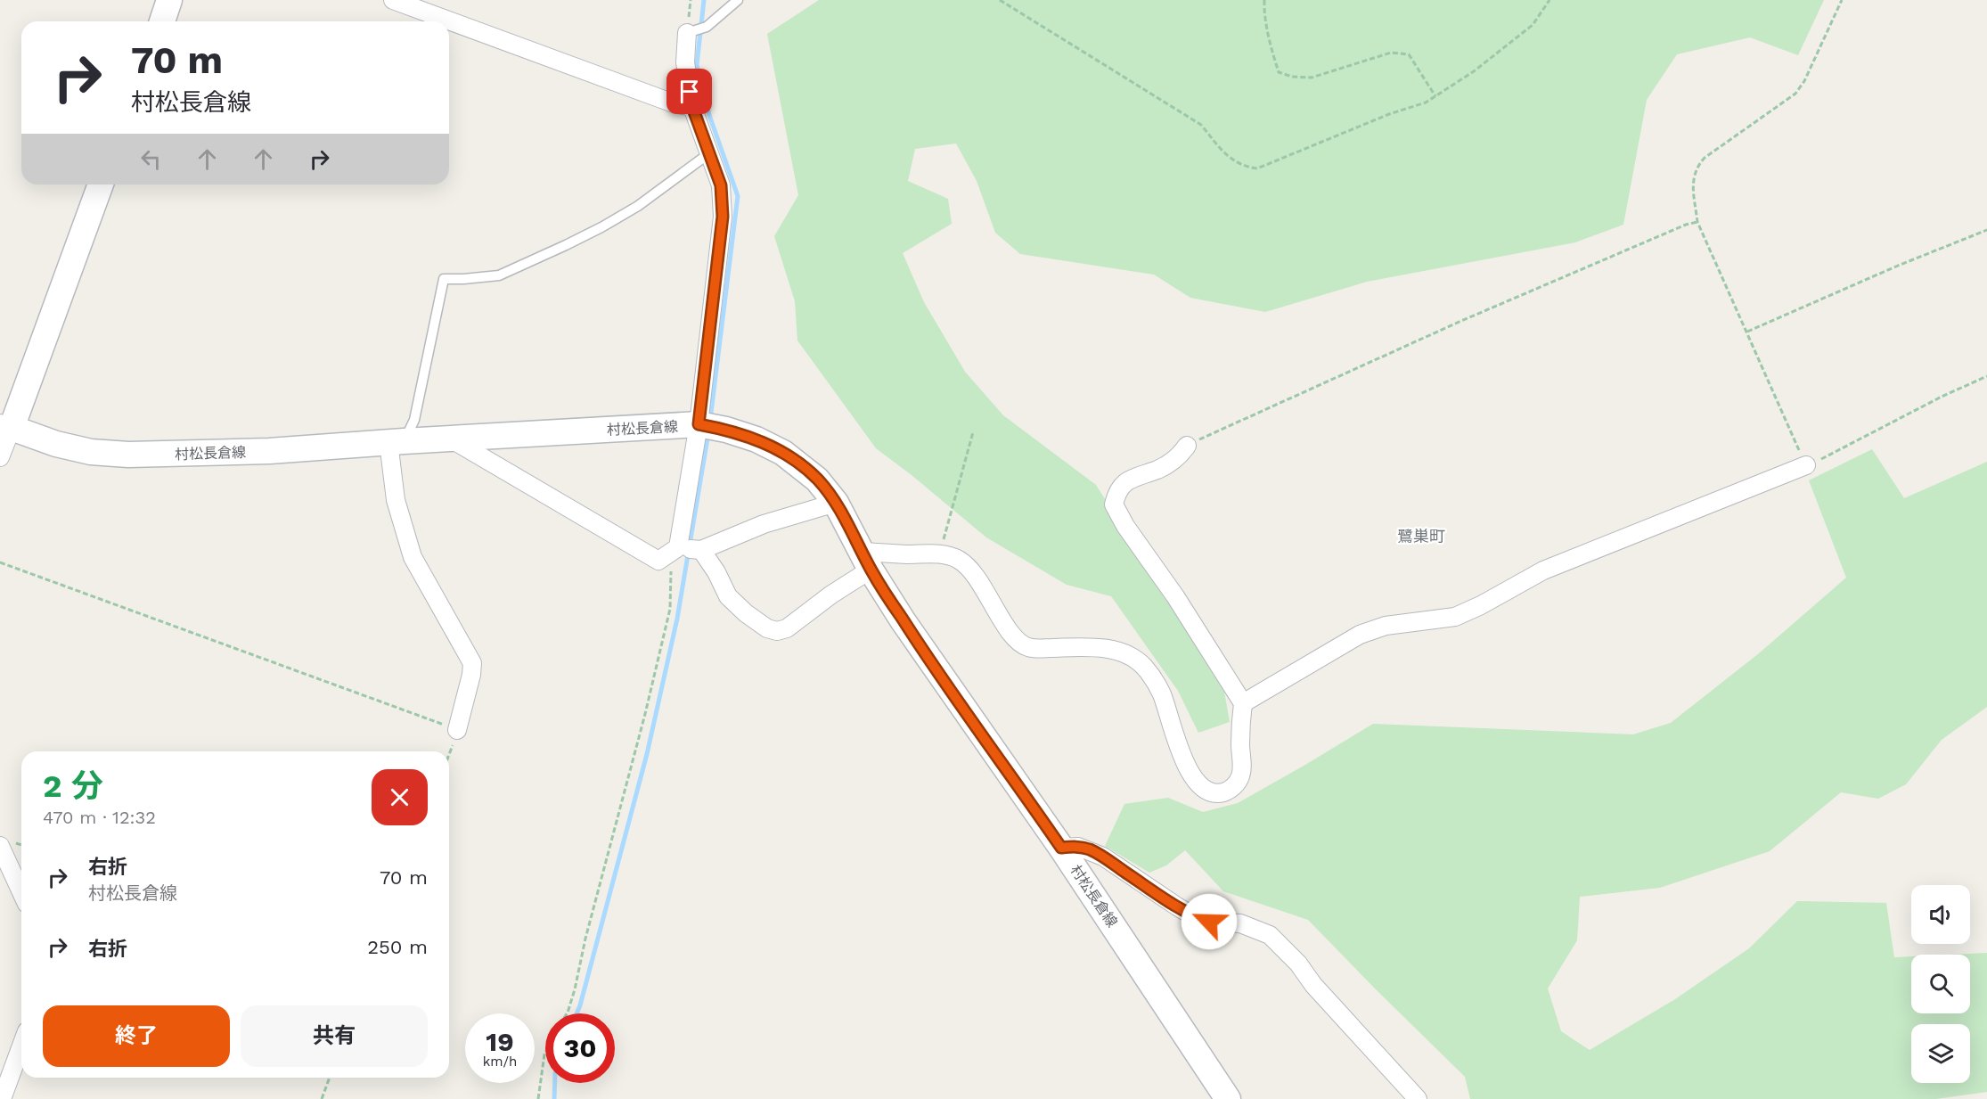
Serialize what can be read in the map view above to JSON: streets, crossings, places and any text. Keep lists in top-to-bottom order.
{
  "streets": {
    "main road": ["村松長倉線"]
  },
  "districts": ["鷺巣町"],
  "page": {
    "turn": ["70 m", "村松長倉線"],
    "heading": ["2 分", "470 m · 12:32"],
    "list": [
      {
        "name": "右折",
        "note": "村松長倉線",
        "value": "70 m"
      },
      {
        "name": "右折",
        "value": "250 m"
      }
    ],
    "buttons": ["終了", "共有"],
    "speed": "19 km/h",
    "limit": "30"
  }
}
